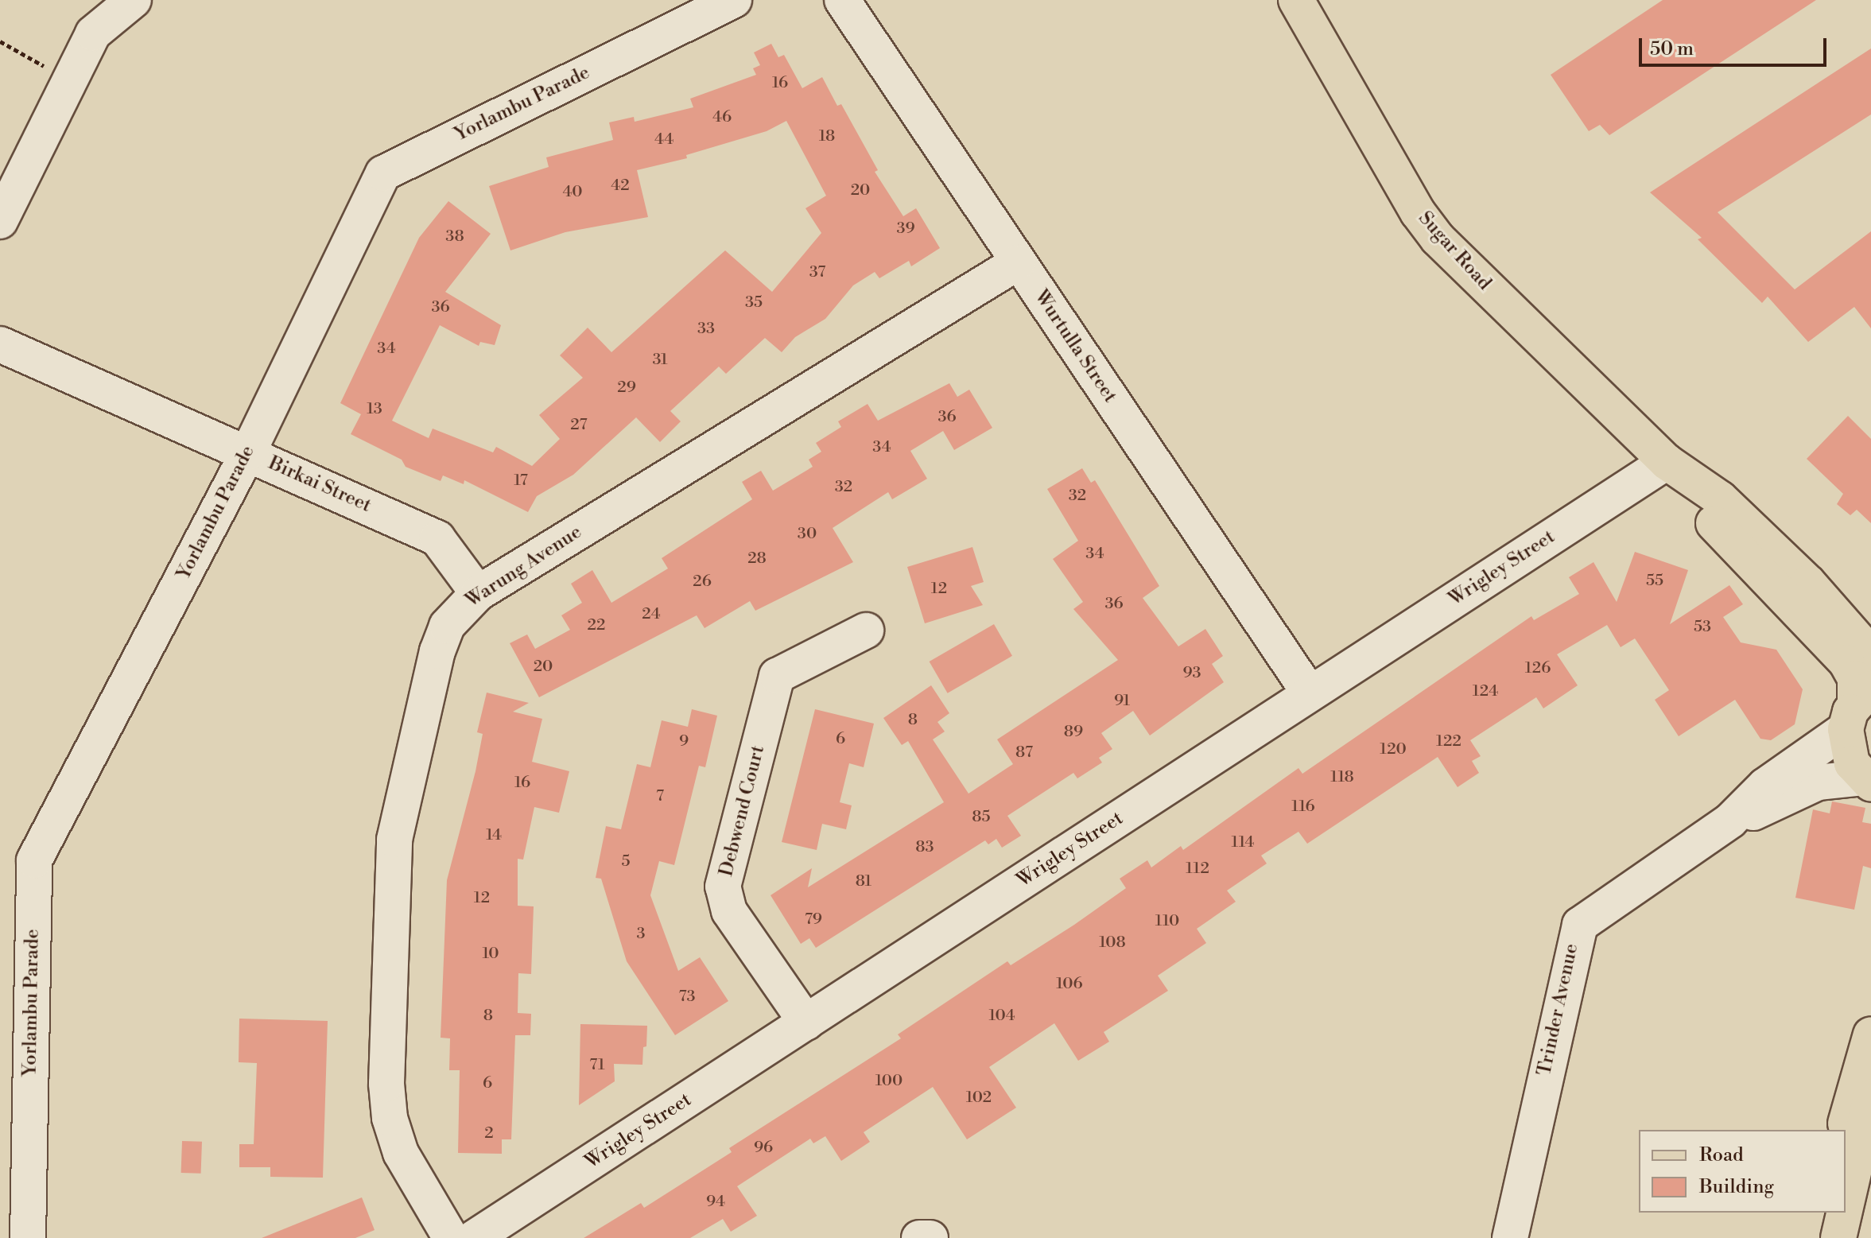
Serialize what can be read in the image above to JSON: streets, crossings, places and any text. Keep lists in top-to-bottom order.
{
  "streets": {
    "main road": ["Sugar Road"],
    "street": [
      "Yorlambu Parade",
      "Wurtulla Street",
      "Birkai Street",
      "Warung Avenue",
      "Wrigley Street",
      "Debwend Court",
      "Trinder Avenue"
    ]
  },
  "crossings": [
    ["Yorlambu Parade", "Birkai Street"],
    ["Sugar Road", "Wrigley Street"],
    ["Wurtulla Street", "Warung Avenue"],
    ["Wurtulla Street", "Wrigley Street"],
    ["Birkai Street", "Warung Avenue"],
    ["Wrigley Street", "Debwend Court"]
  ],
  "house_numbers": [
    "16",
    "46",
    "18",
    "44",
    "42",
    "20",
    "40",
    "39",
    "38",
    "37",
    "35",
    "36",
    "33",
    "34",
    "31",
    "29",
    "13",
    "36",
    "27",
    "34",
    "17",
    "32",
    "32",
    "30",
    "34",
    "28",
    "55",
    "26",
    "12",
    "36",
    "24",
    "22",
    "53",
    "20",
    "126",
    "93",
    "124",
    "91",
    "8",
    "89",
    "6",
    "9",
    "122",
    "120",
    "87",
    "118",
    "16",
    "7",
    "116",
    "85",
    "14",
    "114",
    "83",
    "5",
    "112",
    "81",
    "12",
    "79",
    "110",
    "3",
    "108",
    "10",
    "106",
    "73",
    "8",
    "104",
    "71",
    "100",
    "6",
    "102",
    "2",
    "96",
    "94"
  ],
  "legend": ["Road", "Building"],
  "scale_bar": "50 m"
}
